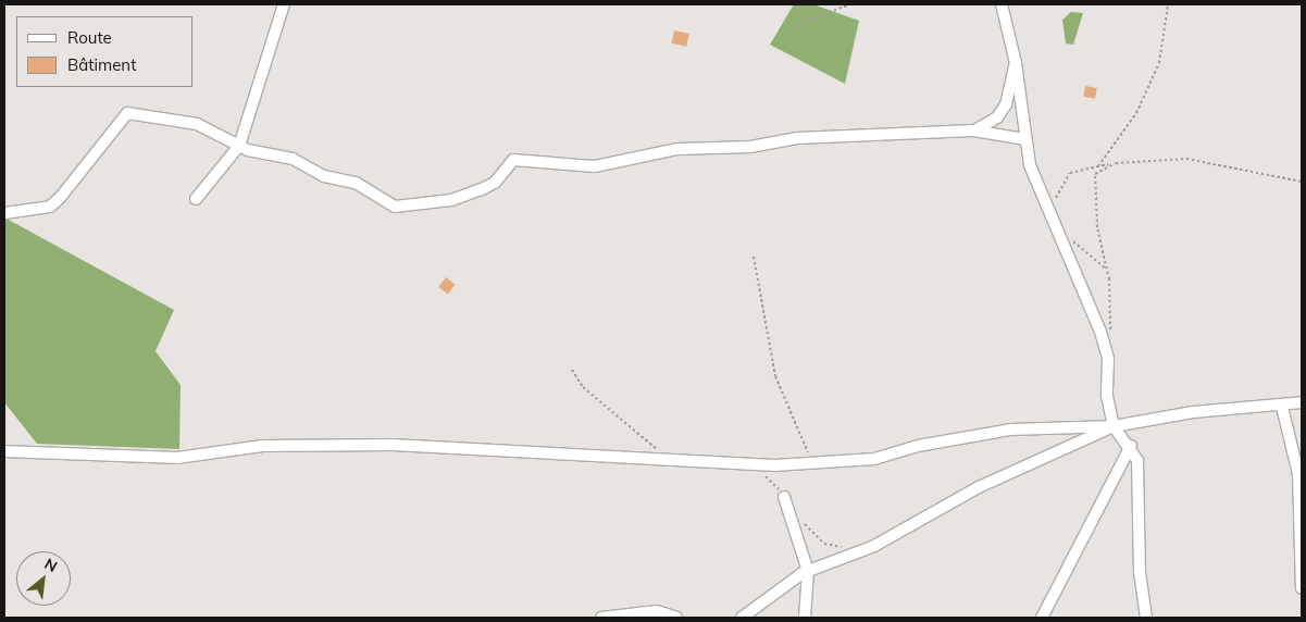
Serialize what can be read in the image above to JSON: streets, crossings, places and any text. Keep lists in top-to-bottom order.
{
  "legend": ["Route", "Bâtiment"],
  "north": "top right"
}
